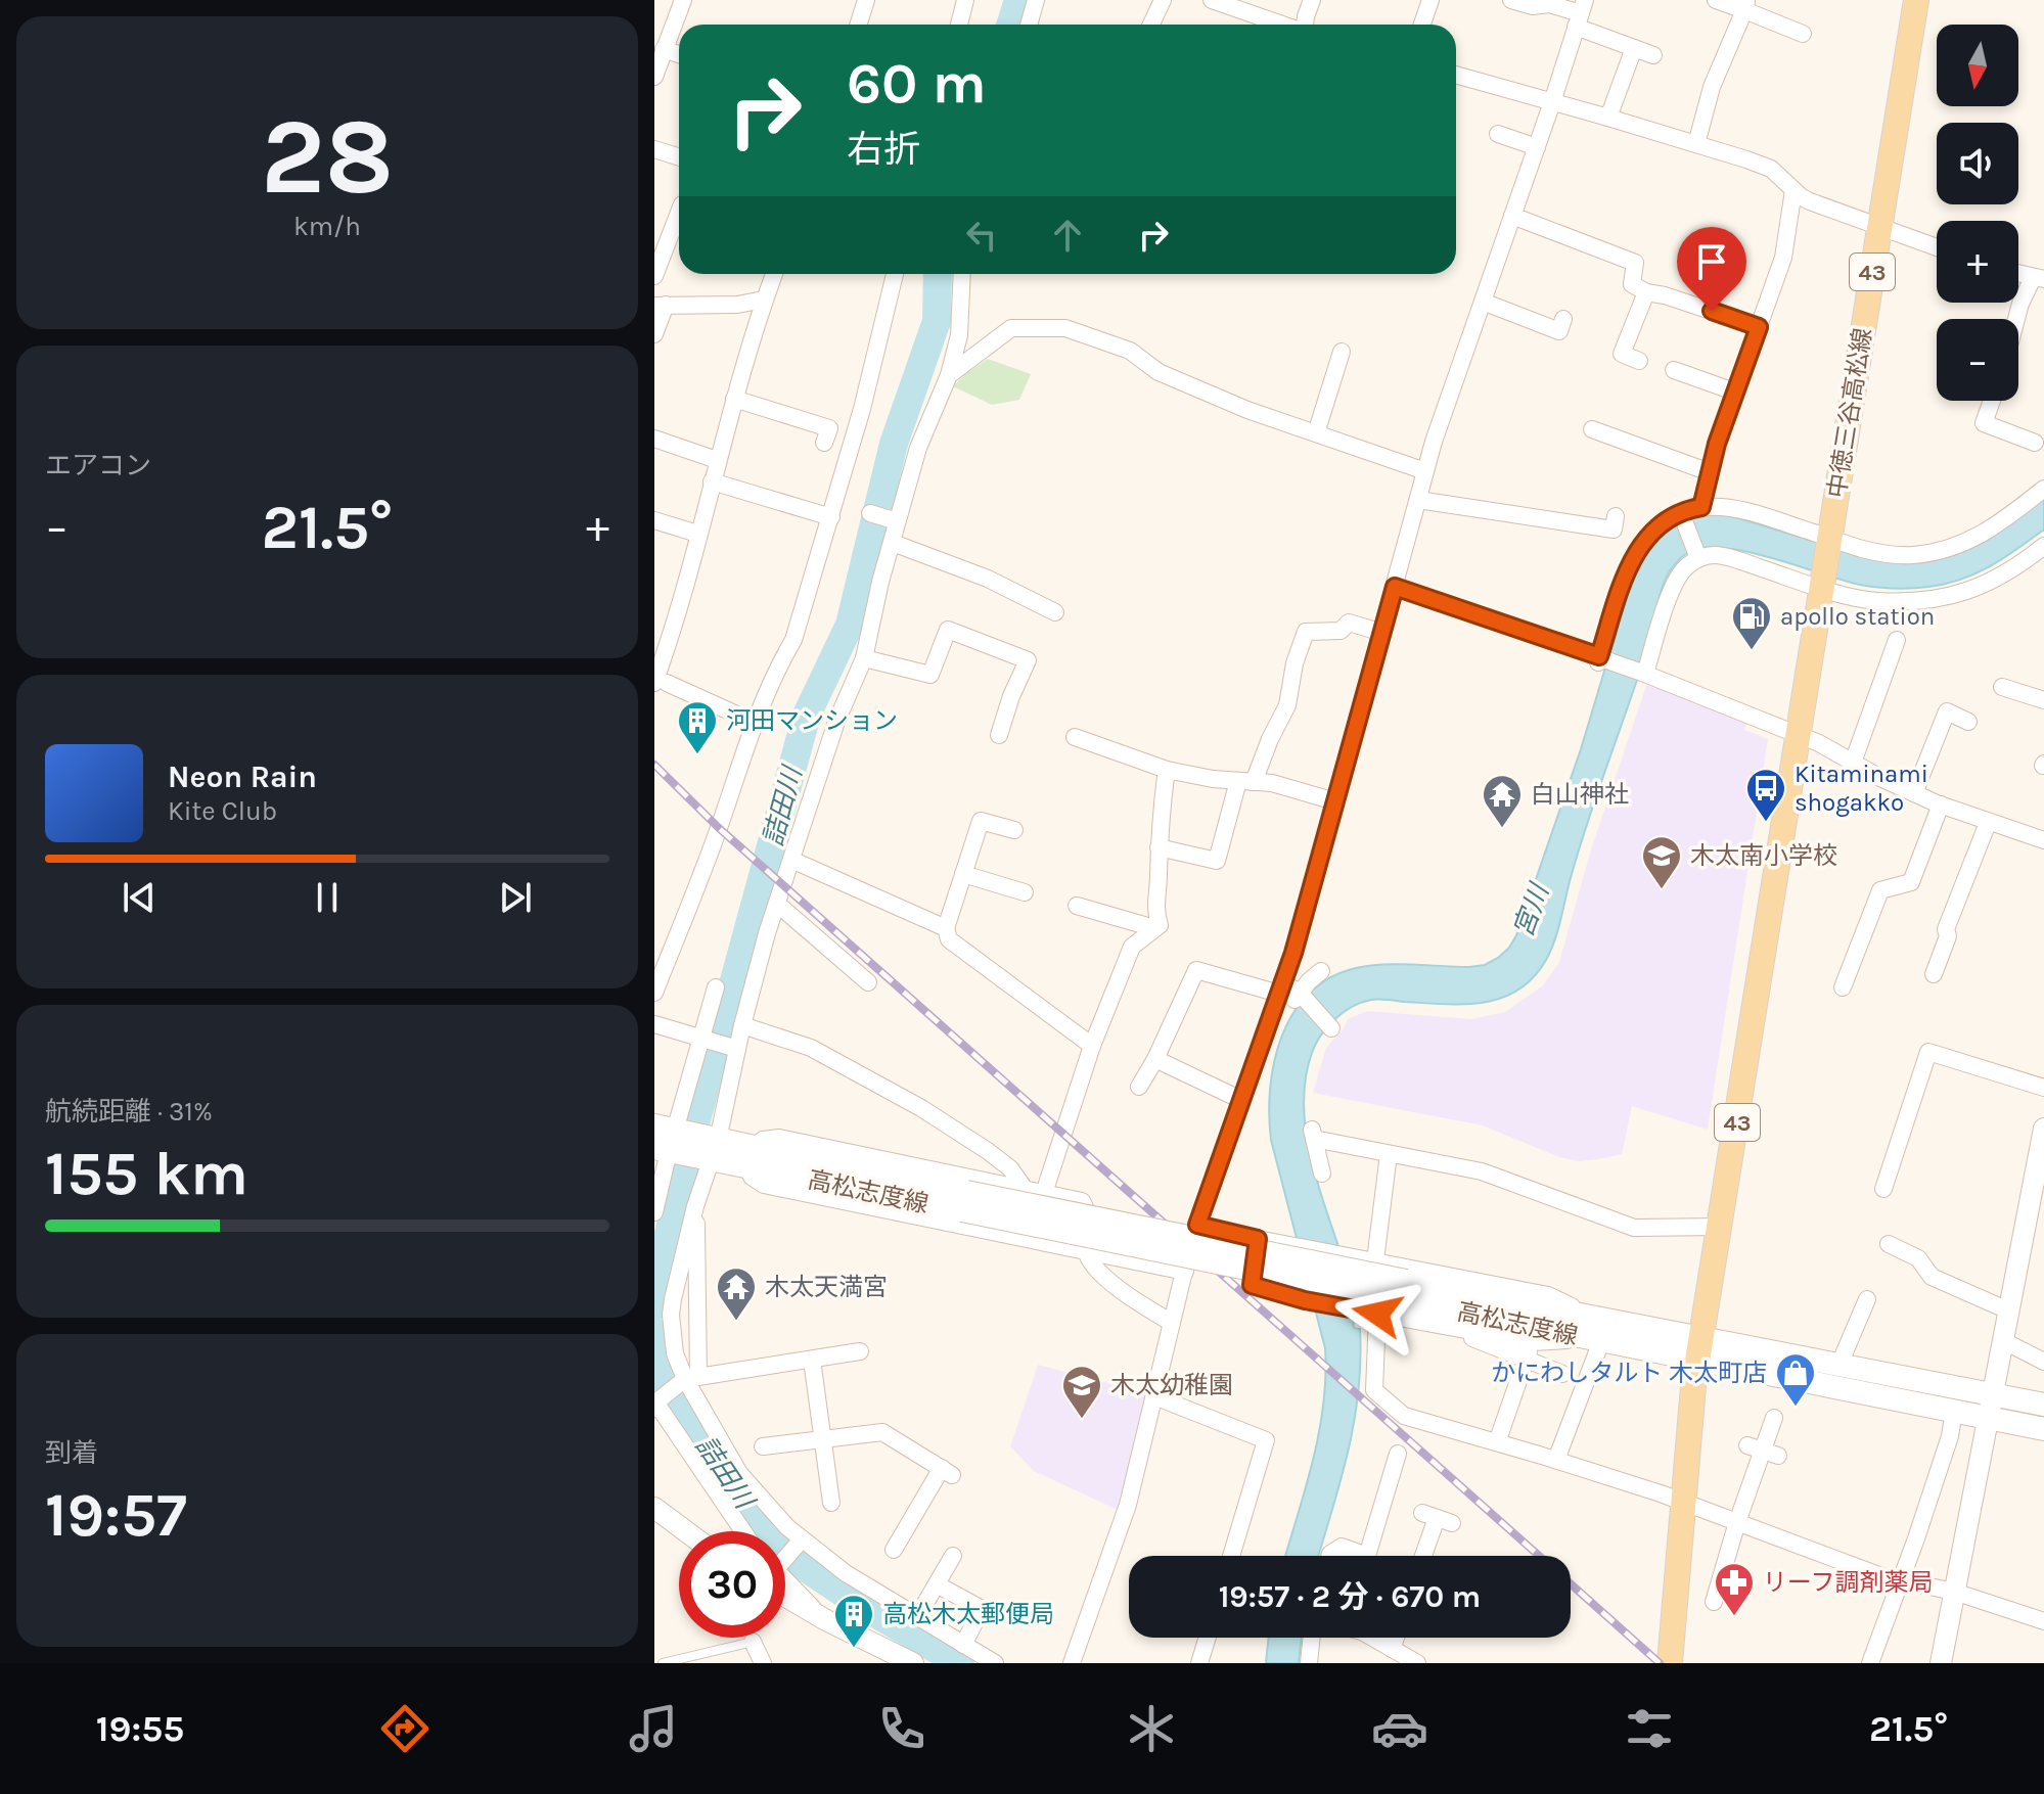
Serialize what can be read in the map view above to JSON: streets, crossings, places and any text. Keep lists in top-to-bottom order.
{
  "streets": {
    "main road": ["43", "中徳三谷高松線", "高松志度線"]
  },
  "crossings": [
    ["43", "中徳三谷高松線"],
    ["43", "高松志度線"]
  ],
  "water": ["詰田川", "宮川"],
  "places": {
    "fuel station": ["apollo station"],
    "building": ["河田マンション", "高松木太郵便局"],
    "bus stop": ["Kitaminami shogakko"],
    "temple": ["白山神社", "木太天満宮"],
    "school or university": ["木太南小学校", "木太幼稚園"],
    "shop": ["かにわしタルト 木太町店"],
    "pharmacy": ["リーフ調剤薬局"]
  },
  "north": "bottom",
  "page": {
    "tile": [
      ["28", "km/h"],
      "エアコン",
      ["航続距離 · 31%", "155 km"],
      ["到着", "19:57"]
    ],
    "map_buttons": ["+", "−"],
    "turn": ["60 m", "右折"],
    "heat": ["−", "21.5°", "+"],
    "song": ["Neon Rain", "Kite Club"],
    "limit": "30",
    "trip": "19:57 · 2 分 · 670 m",
    "tabs": ["19:55", "21.5°"]
  }
}
